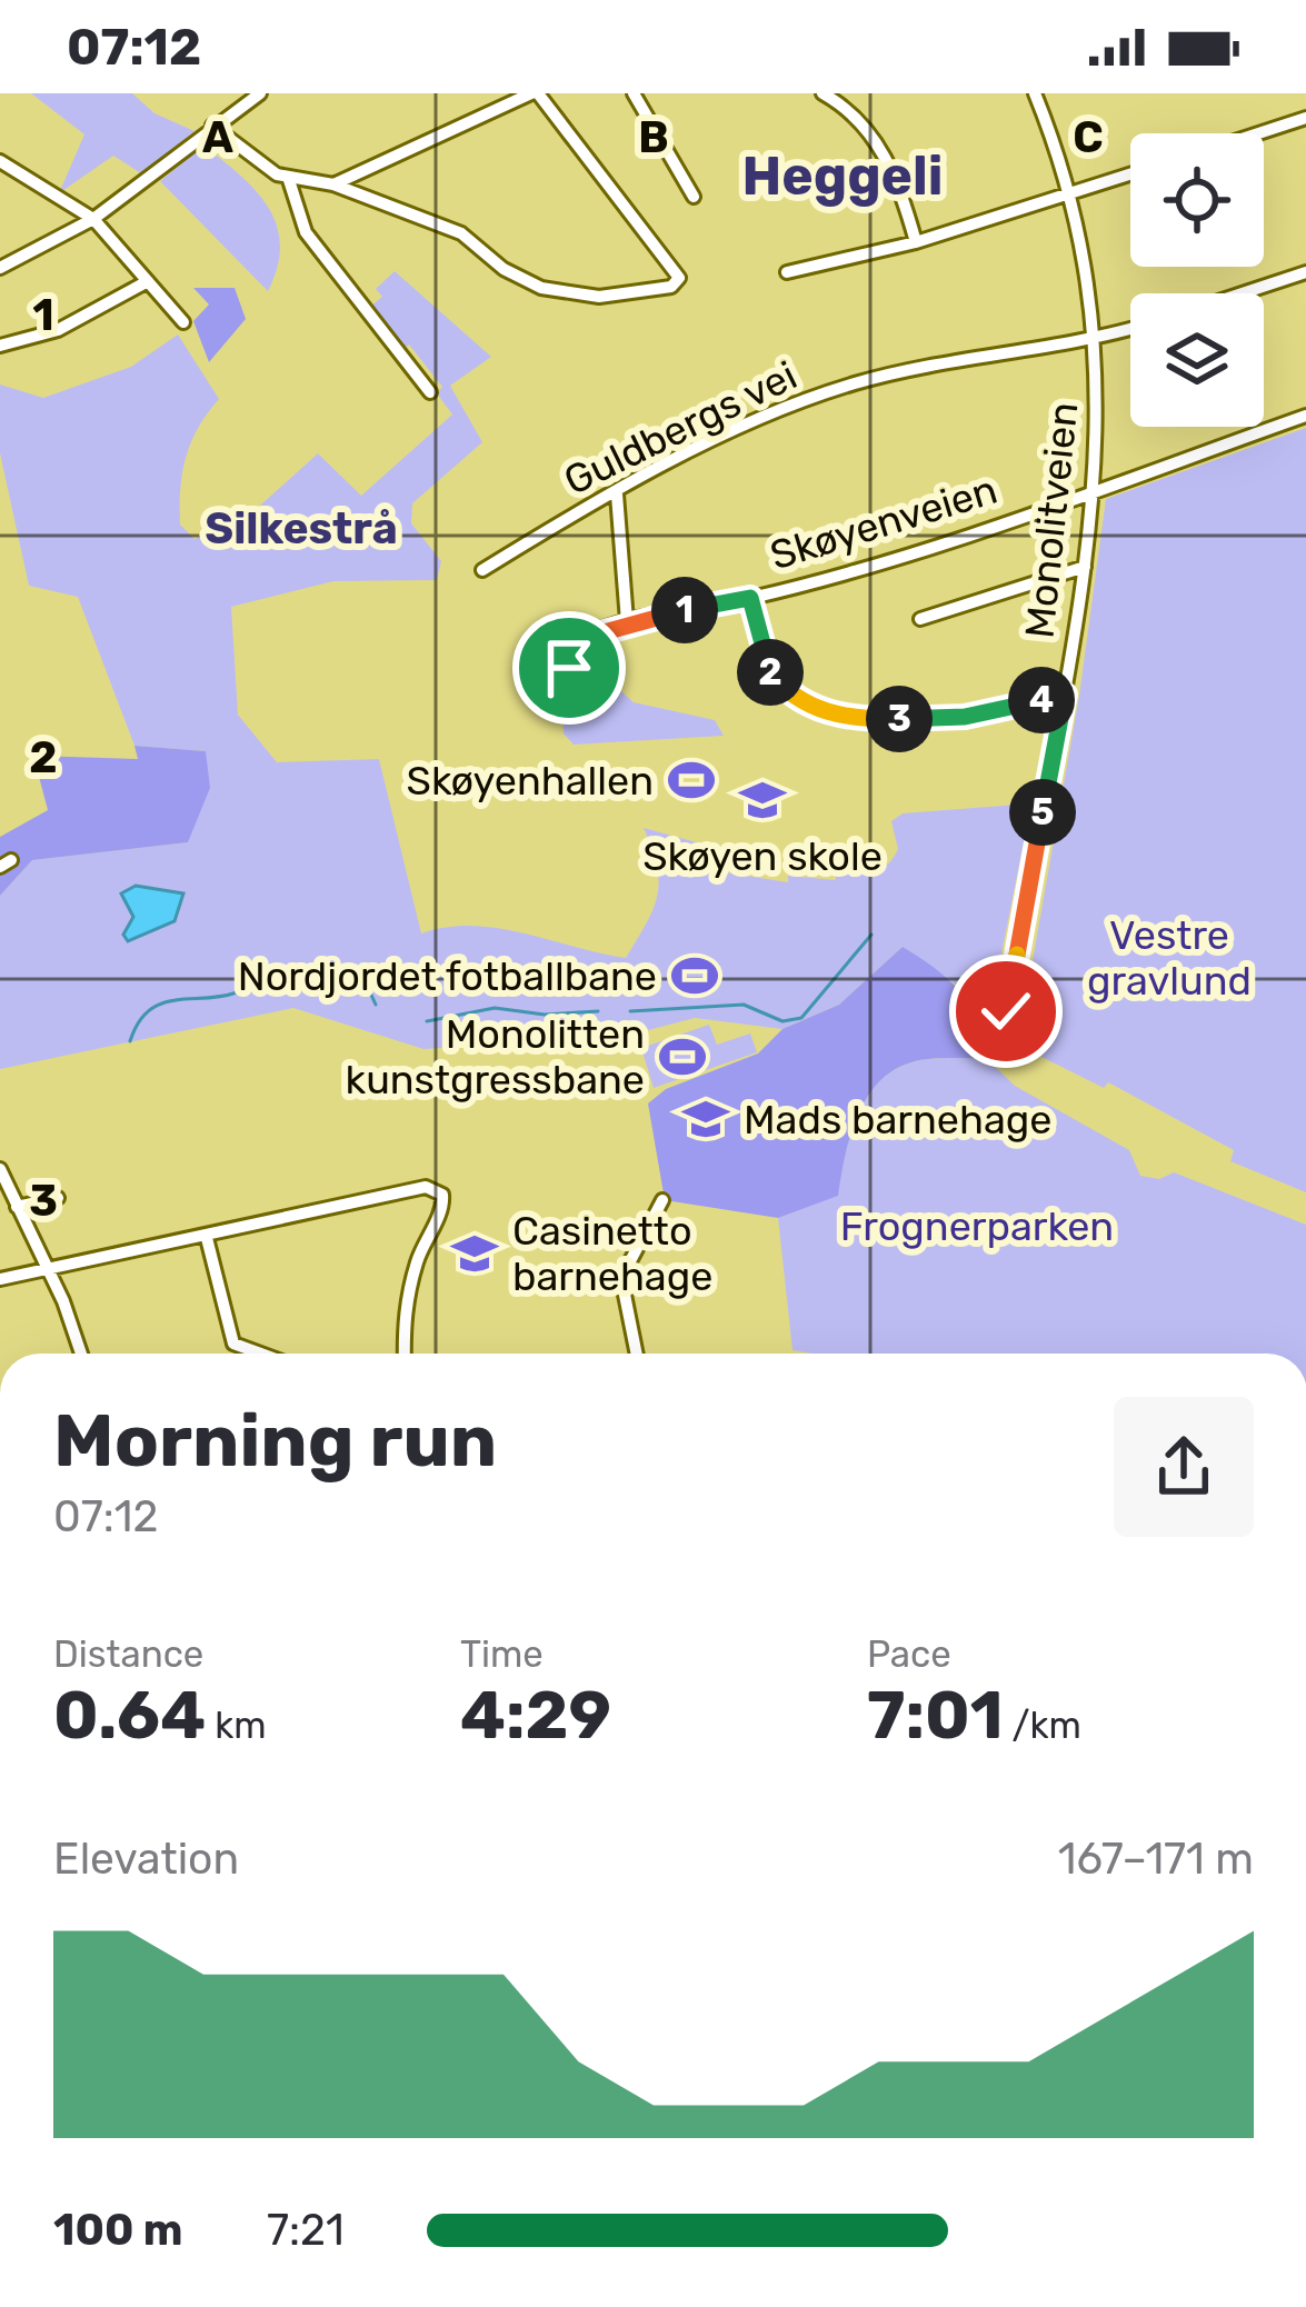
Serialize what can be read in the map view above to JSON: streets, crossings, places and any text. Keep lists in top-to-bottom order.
{
  "streets": {
    "street": ["Guldbergs vei", "Monolitveien", "Skøyenveien"]
  },
  "crossings": [
    ["Guldbergs vei", "Monolitveien"],
    ["Monolitveien", "Skøyenveien"]
  ],
  "districts": ["Heggeli", "Silkestrå"],
  "parks": ["Vestre gravlund", "Frognerparken"],
  "places": {
    "sports": ["Skøyenhallen", "Nordjordet fotballbane", "Monolitten kunstgressbane"],
    "school or university": ["Skøyen skole", "Mads barnehage", "Casinetto barnehage"]
  },
  "page": {
    "status": "07:12",
    "pins": [
      "1",
      "2",
      "4",
      "3",
      "5"
    ],
    "heading": ["Morning run", "07:12"],
    "stats": [
      ["Distance", "0.64 km"],
      ["Time", "4:29"],
      ["Pace", "7:01 /km"]
    ],
    "chart": ["Elevation", "167–171 m"],
    "list": [
      {
        "name": "100 m",
        "note": "7:21"
      }
    ]
  },
  "grid": {
    "columns": ["A", "B", "C"],
    "rows": ["1", "2", "3"]
  }
}
